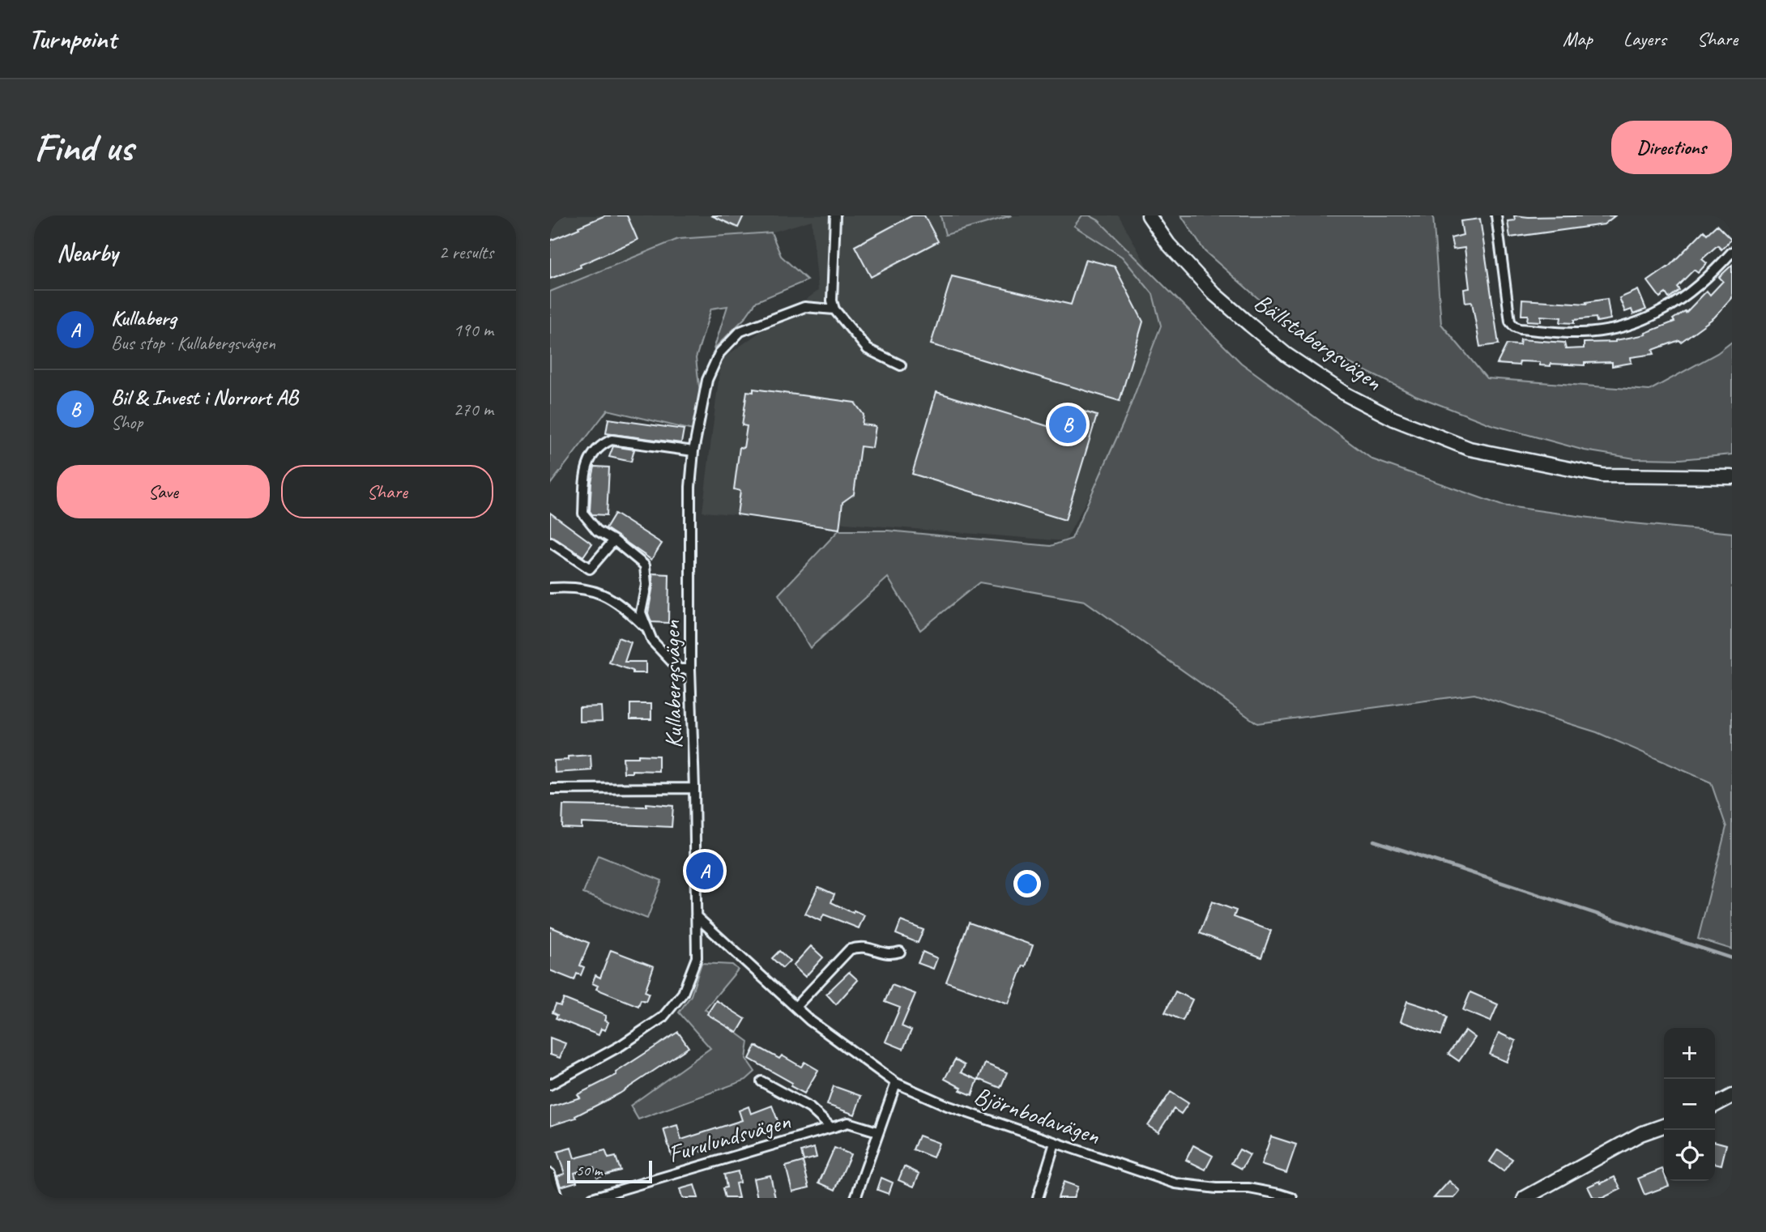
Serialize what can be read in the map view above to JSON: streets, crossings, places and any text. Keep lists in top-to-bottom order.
{
  "streets": {
    "street": [
      "Bällstabergsvägen",
      "Kullabergsvägen",
      "Björnbodavägen",
      "Furulundsvägen"
    ]
  },
  "crossings": [
    ["Kullabergsvägen", "Björnbodavägen"]
  ],
  "scale_bar": "50 m",
  "page": {
    "header": "Turnpoint",
    "nav": ["Map", "Layers", "Share"],
    "buttons": [
      "Directions",
      ["Save", "Share"]
    ],
    "title": "Find us",
    "heading": ["Nearby", "2 results"],
    "list": [
      {
        "mark": "A",
        "name": "Kullaberg",
        "note": "Bus stop · Kullabergsvägen",
        "value": "190 m"
      },
      {
        "mark": "B",
        "name": "Bil & Invest i Norrort AB",
        "note": "Shop",
        "value": "270 m"
      }
    ],
    "pins": ["B", "A"],
    "map_buttons": ["+", "−"],
    "scale": "50 m"
  }
}
